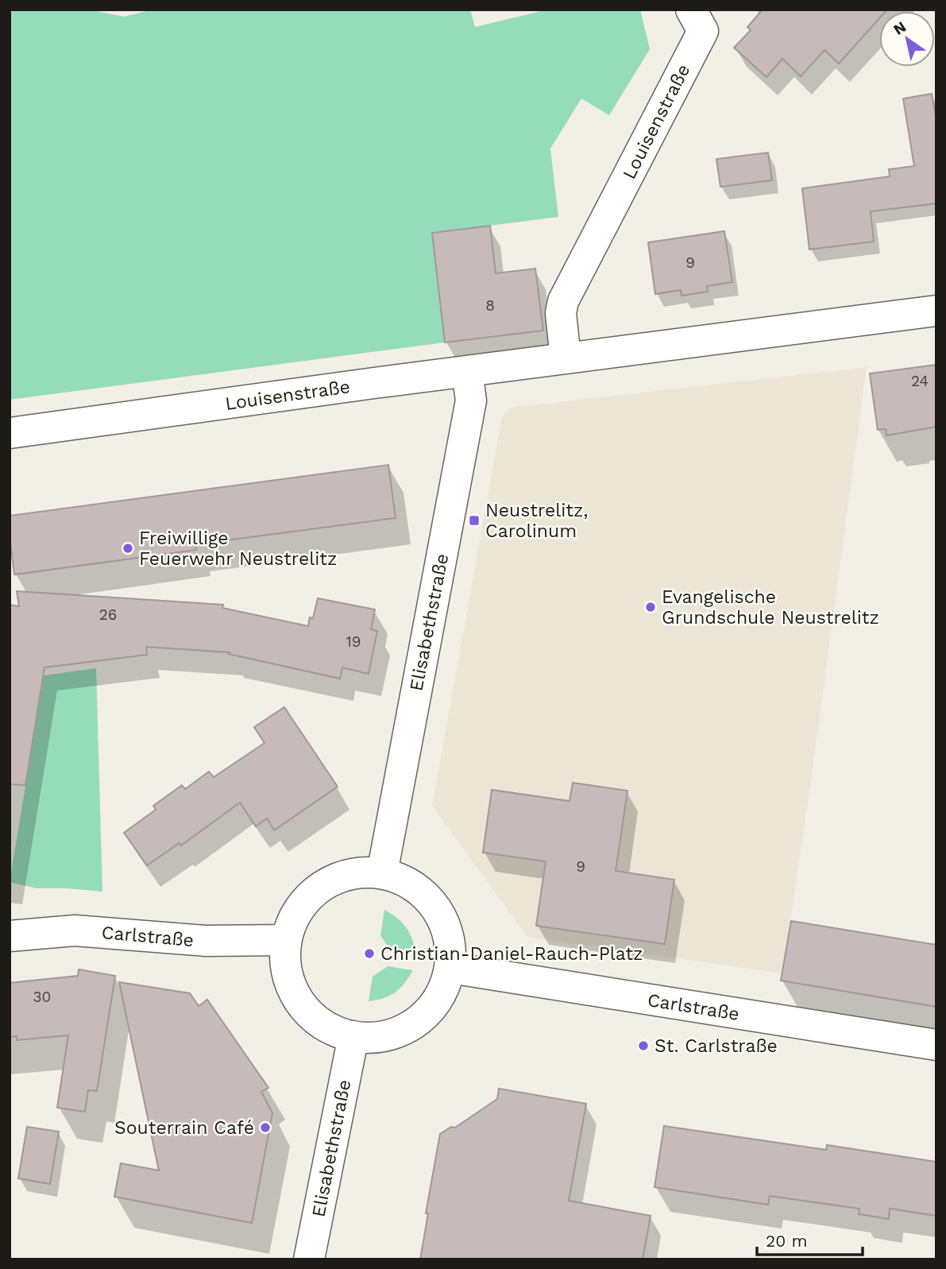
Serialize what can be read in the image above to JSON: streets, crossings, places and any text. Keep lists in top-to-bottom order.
{
  "streets": {
    "street": ["Louisenstraße", "Elisabethstraße", "Carlstraße"]
  },
  "crossings": [
    ["Louisenstraße", "Elisabethstraße"],
    ["Elisabethstraße", "Carlstraße"]
  ],
  "places": {
    "transit": ["Neustrelitz, Carolinum"],
    "other": [
      "Freiwillige Feuerwehr Neustrelitz",
      "Evangelische Grundschule Neustrelitz",
      "Christian-Daniel-Rauch-Platz",
      "St. Carlstraße",
      "Souterrain Café"
    ]
  },
  "house_numbers": [
    "9",
    "8",
    "24",
    "26",
    "19",
    "9",
    "30"
  ],
  "scale_bar": "20 m",
  "north": "top left"
}
